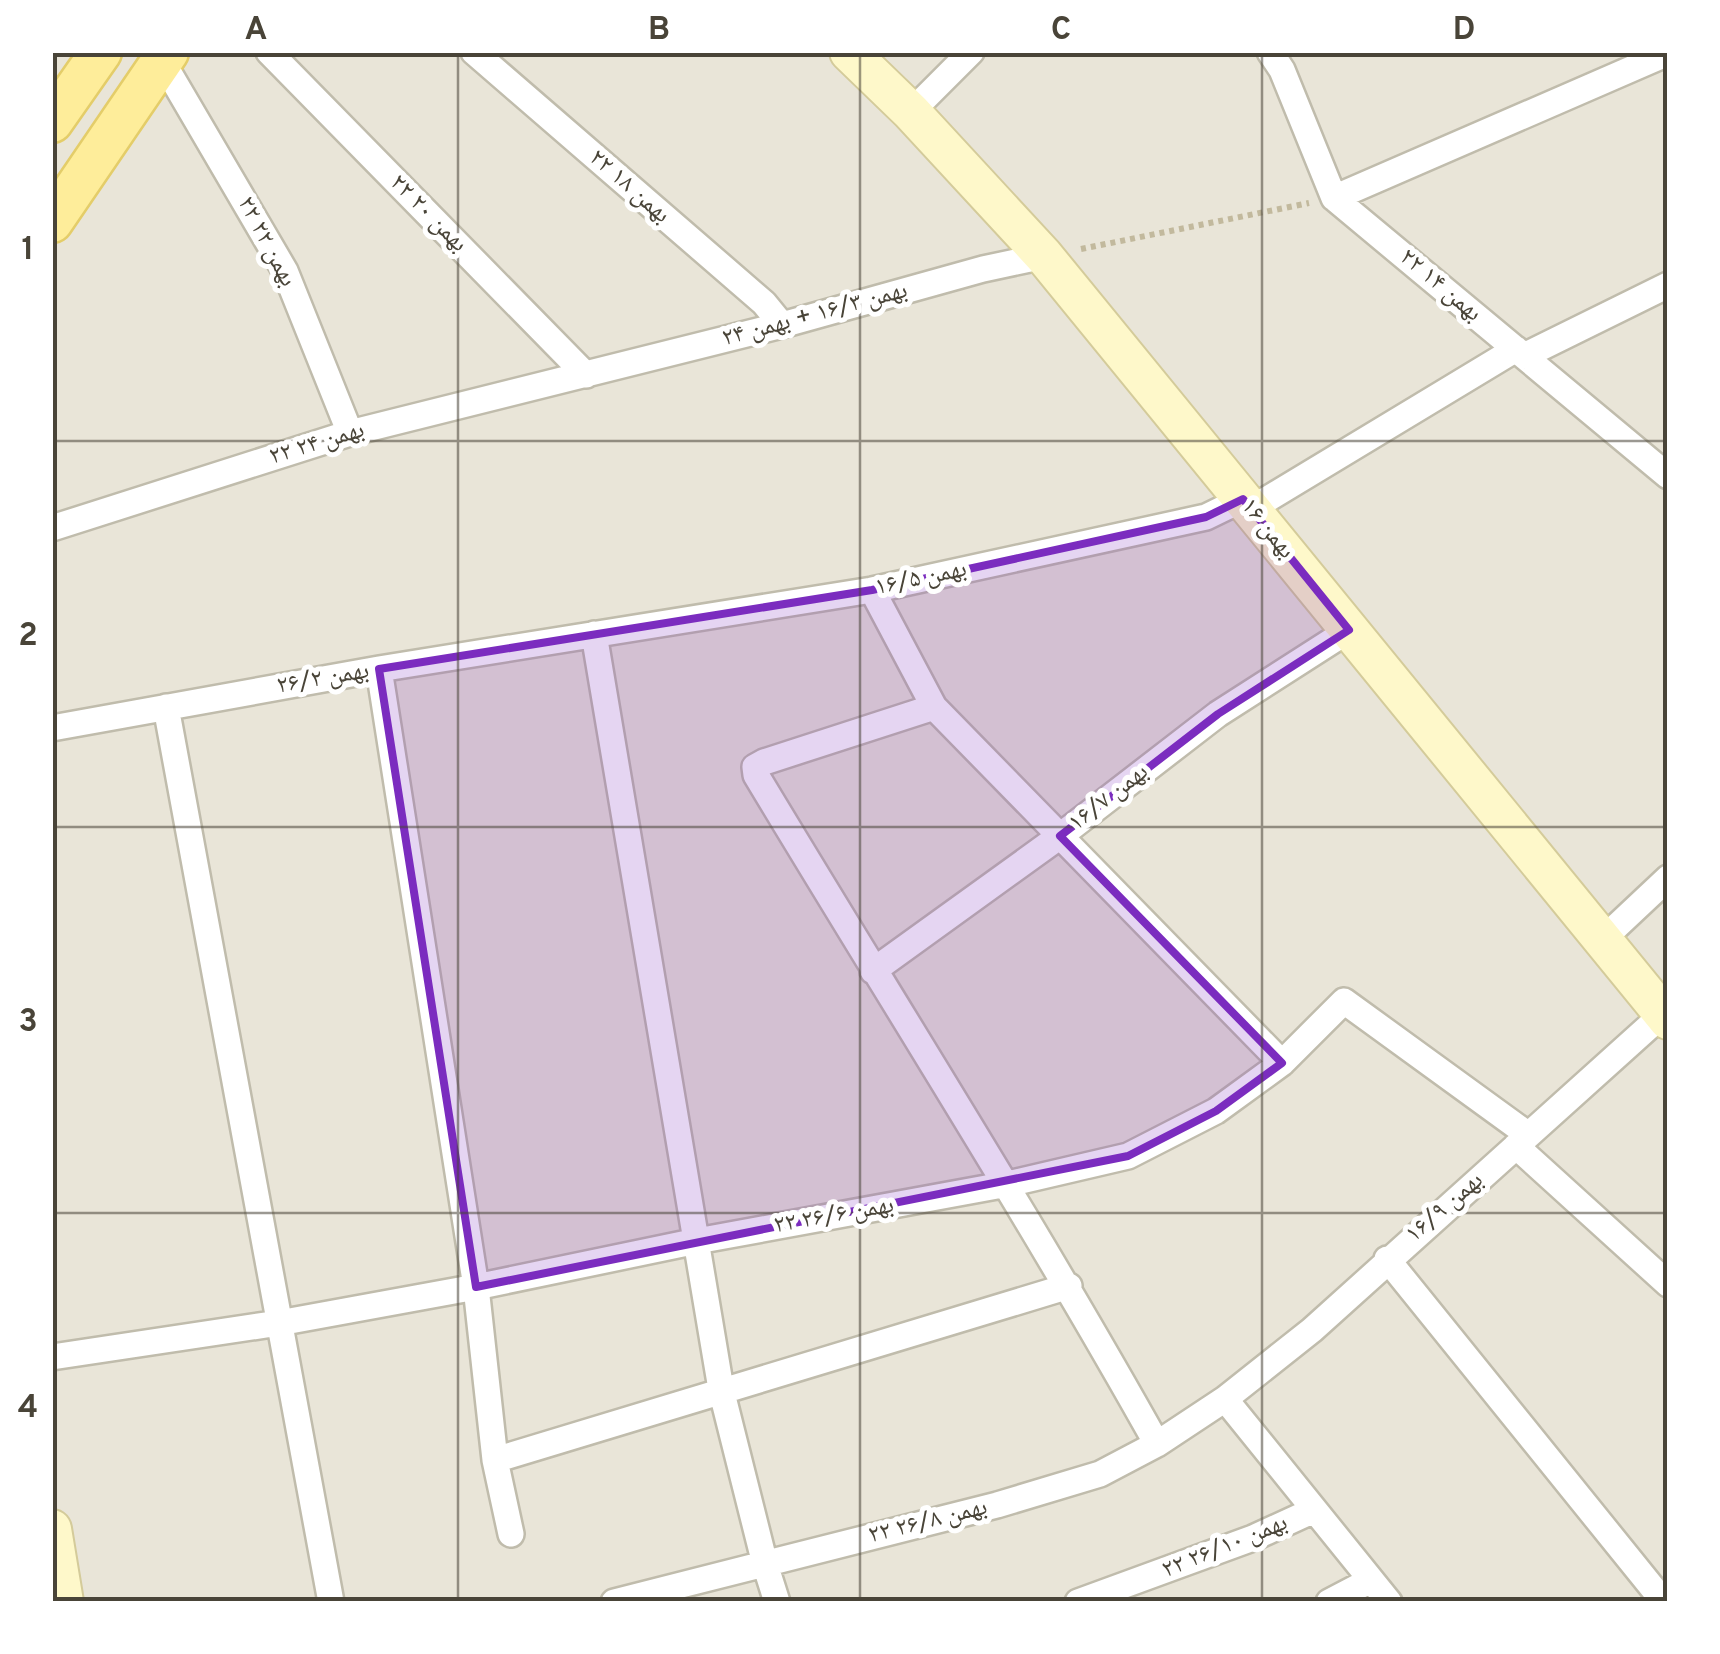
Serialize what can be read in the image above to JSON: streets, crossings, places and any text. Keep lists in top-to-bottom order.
{
  "streets": {
    "street": [
      "۲۲ بهمن ۱۸",
      "۲۲ بهمن ۲۰",
      "۲۲ بهمن ۲۲",
      "۲۲ بهمن ۱۴",
      "بهمن ۱۶/۳ + بهمن ۲۴",
      "۲۲ بهمن ۲۴",
      "بهمن ۱۶",
      "بهمن ۱۶/۵",
      "بهمن ۲۶/۲",
      "بهمن ۱۶/۷",
      "بهمن ۱۶/۹",
      "۲۲ بهمن ۲۶/۶",
      "۲۲ بهمن ۲۶/۸",
      "۲۲ بهمن ۲۶/۱۰"
    ]
  },
  "crossings": [
    ["۲۲ بهمن ۱۸", "بهمن ۱۶/۳ + بهمن ۲۴"],
    ["۲۲ بهمن ۲۰", "بهمن ۱۶/۳ + بهمن ۲۴"],
    ["۲۲ بهمن ۲۰", "۲۲ بهمن ۲۴"],
    ["۲۲ بهمن ۲۲", "۲۲ بهمن ۲۴"],
    ["۲۲ بهمن ۱۴", "بهمن ۱۶/۵"],
    ["بهمن ۱۶/۳ + بهمن ۲۴", "۲۲ بهمن ۲۴"],
    ["بهمن ۱۶/۳ + بهمن ۲۴", "بهمن ۱۶"],
    ["بهمن ۱۶", "بهمن ۱۶/۵"],
    ["بهمن ۱۶", "بهمن ۱۶/۷"],
    ["بهمن ۱۶", "بهمن ۱۶/۹"],
    ["بهمن ۱۶/۵", "بهمن ۲۶/۲"],
    ["بهمن ۱۶/۹", "۲۲ بهمن ۲۶/۶"],
    ["بهمن ۱۶/۹", "۲۲ بهمن ۲۶/۸"]
  ],
  "grid": {
    "columns": [
      "A",
      "B",
      "C",
      "D"
    ],
    "rows": [
      "1",
      "2",
      "3",
      "4"
    ]
  }
}
